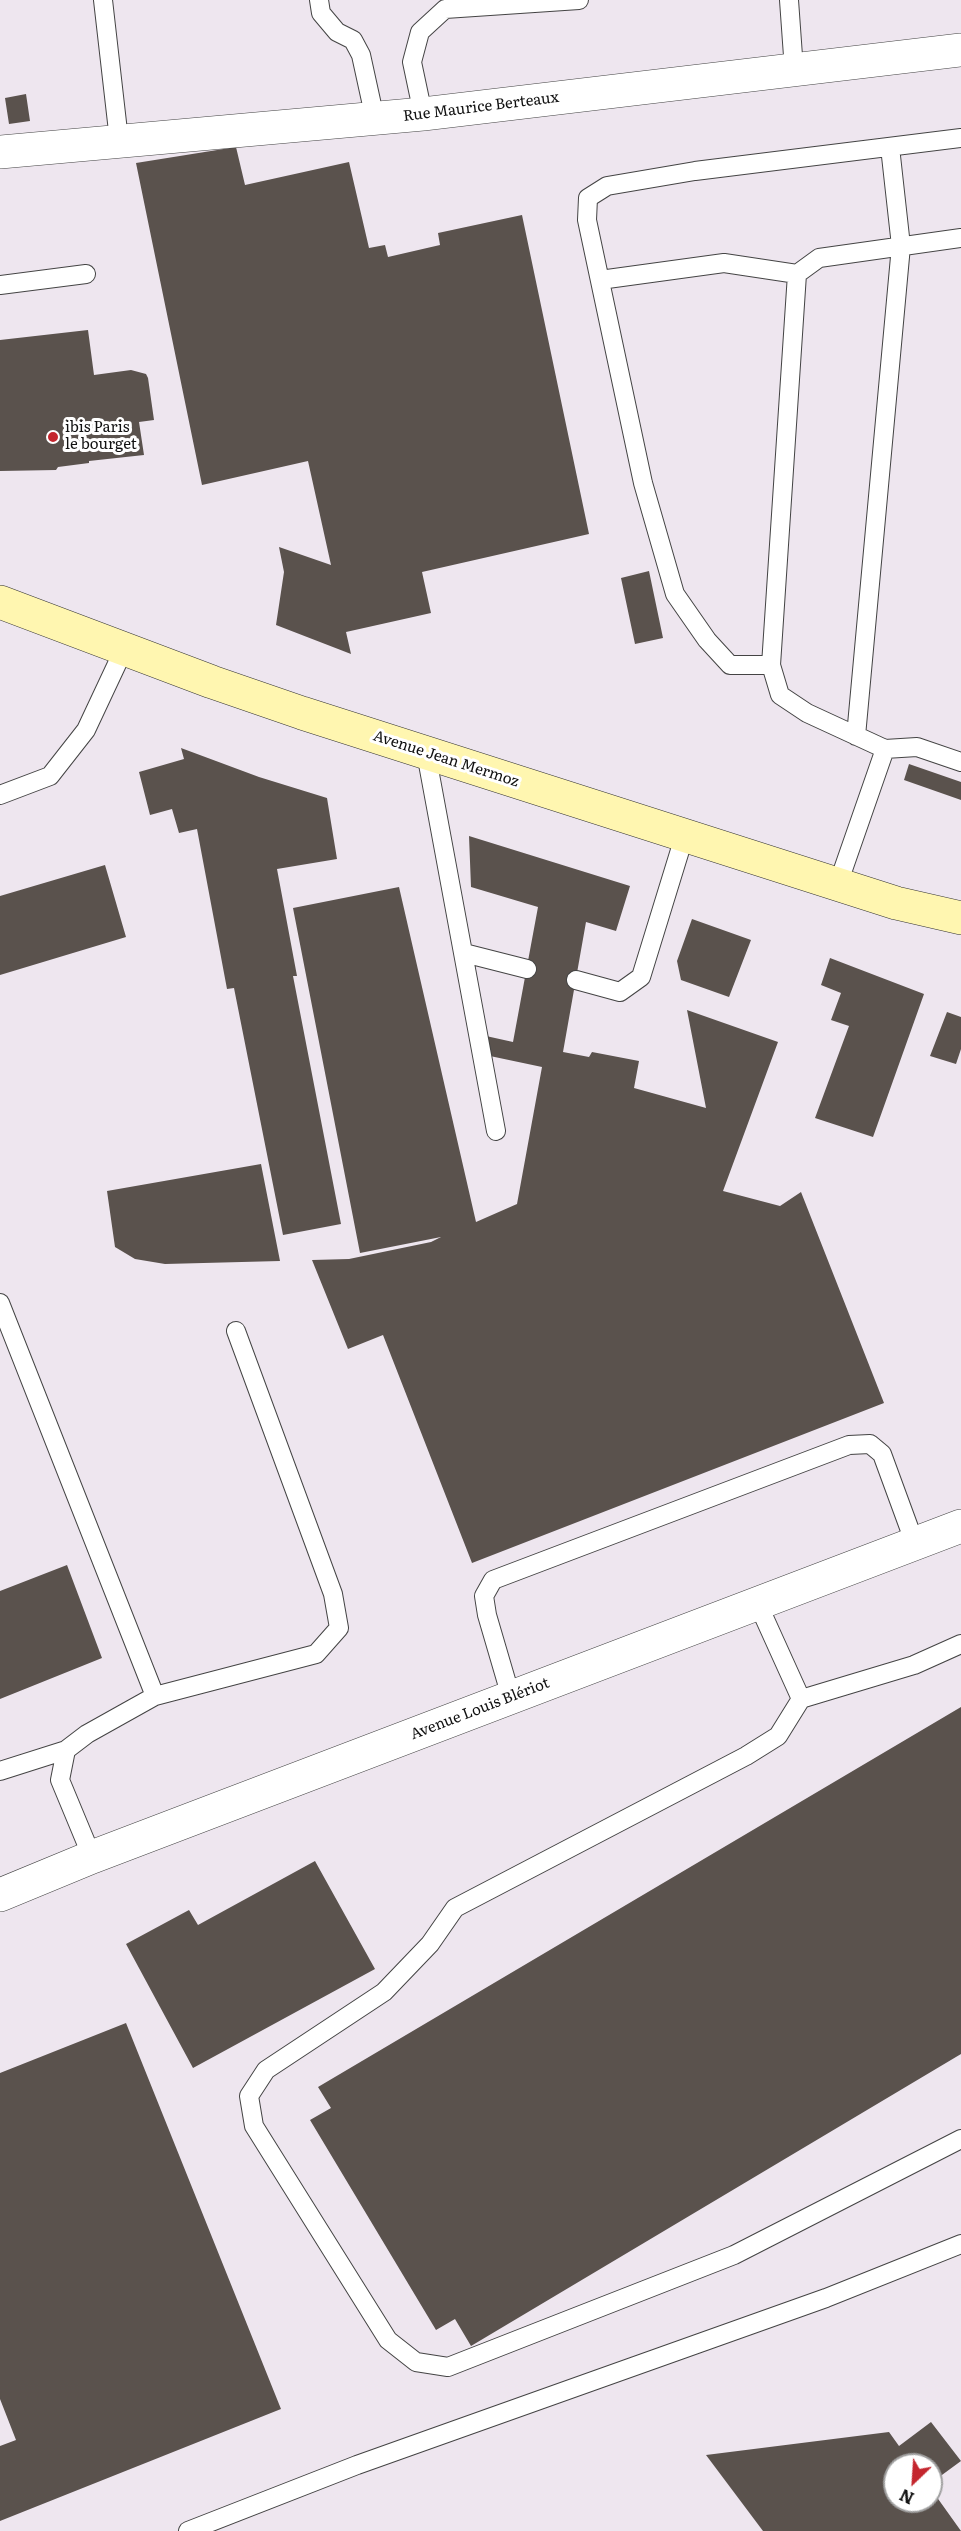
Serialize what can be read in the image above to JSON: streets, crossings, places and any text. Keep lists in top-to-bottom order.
{
  "streets": {
    "main road": ["Avenue Jean Mermoz"],
    "street": ["Rue Maurice Berteaux", "Avenue Louis Blériot"]
  },
  "places": ["ibis Paris le bourget"],
  "north": "bottom left"
}
